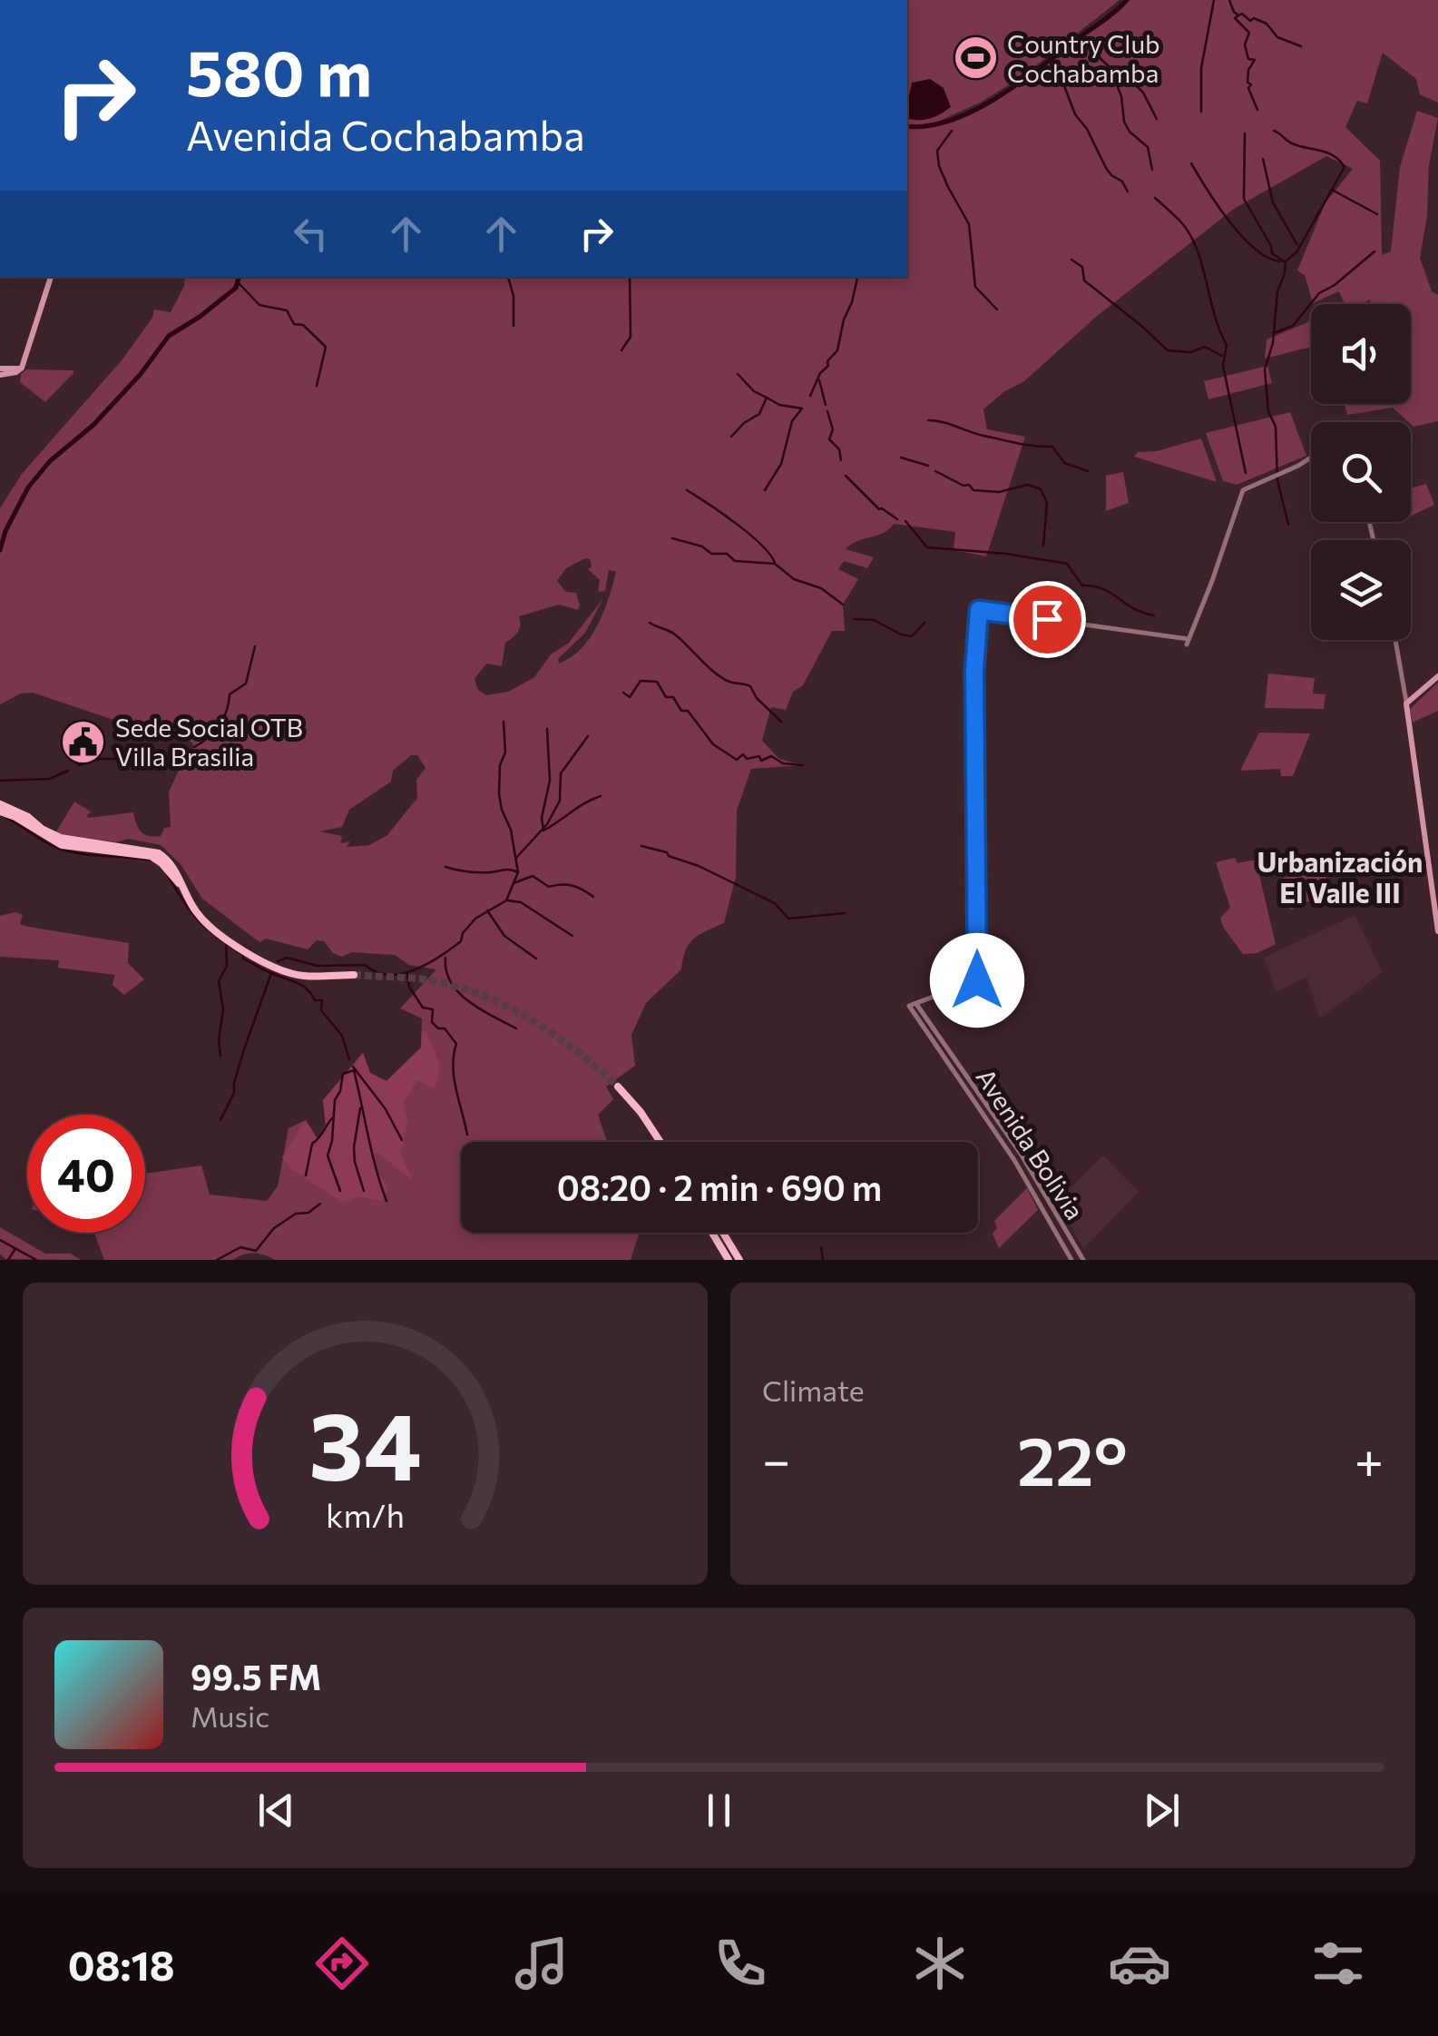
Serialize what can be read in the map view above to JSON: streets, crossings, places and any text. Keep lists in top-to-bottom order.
{
  "streets": {
    "street": ["Avenida Bolivia"]
  },
  "districts": ["Urbanización El Valle III"],
  "places": {
    "sports": ["Country Club Cochabamba"],
    "public building": ["Sede Social OTB Villa Brasilia"]
  },
  "page": {
    "turn": ["580 m", "Avenida Cochabamba"],
    "limit": "40",
    "trip": "08:20 · 2 min · 690 m",
    "tile": "Climate",
    "heat": ["−", "22°", "+"],
    "song": ["99.5 FM", "Music"],
    "tabs": "08:18",
    "gauge": ["34", "km/h"]
  }
}
